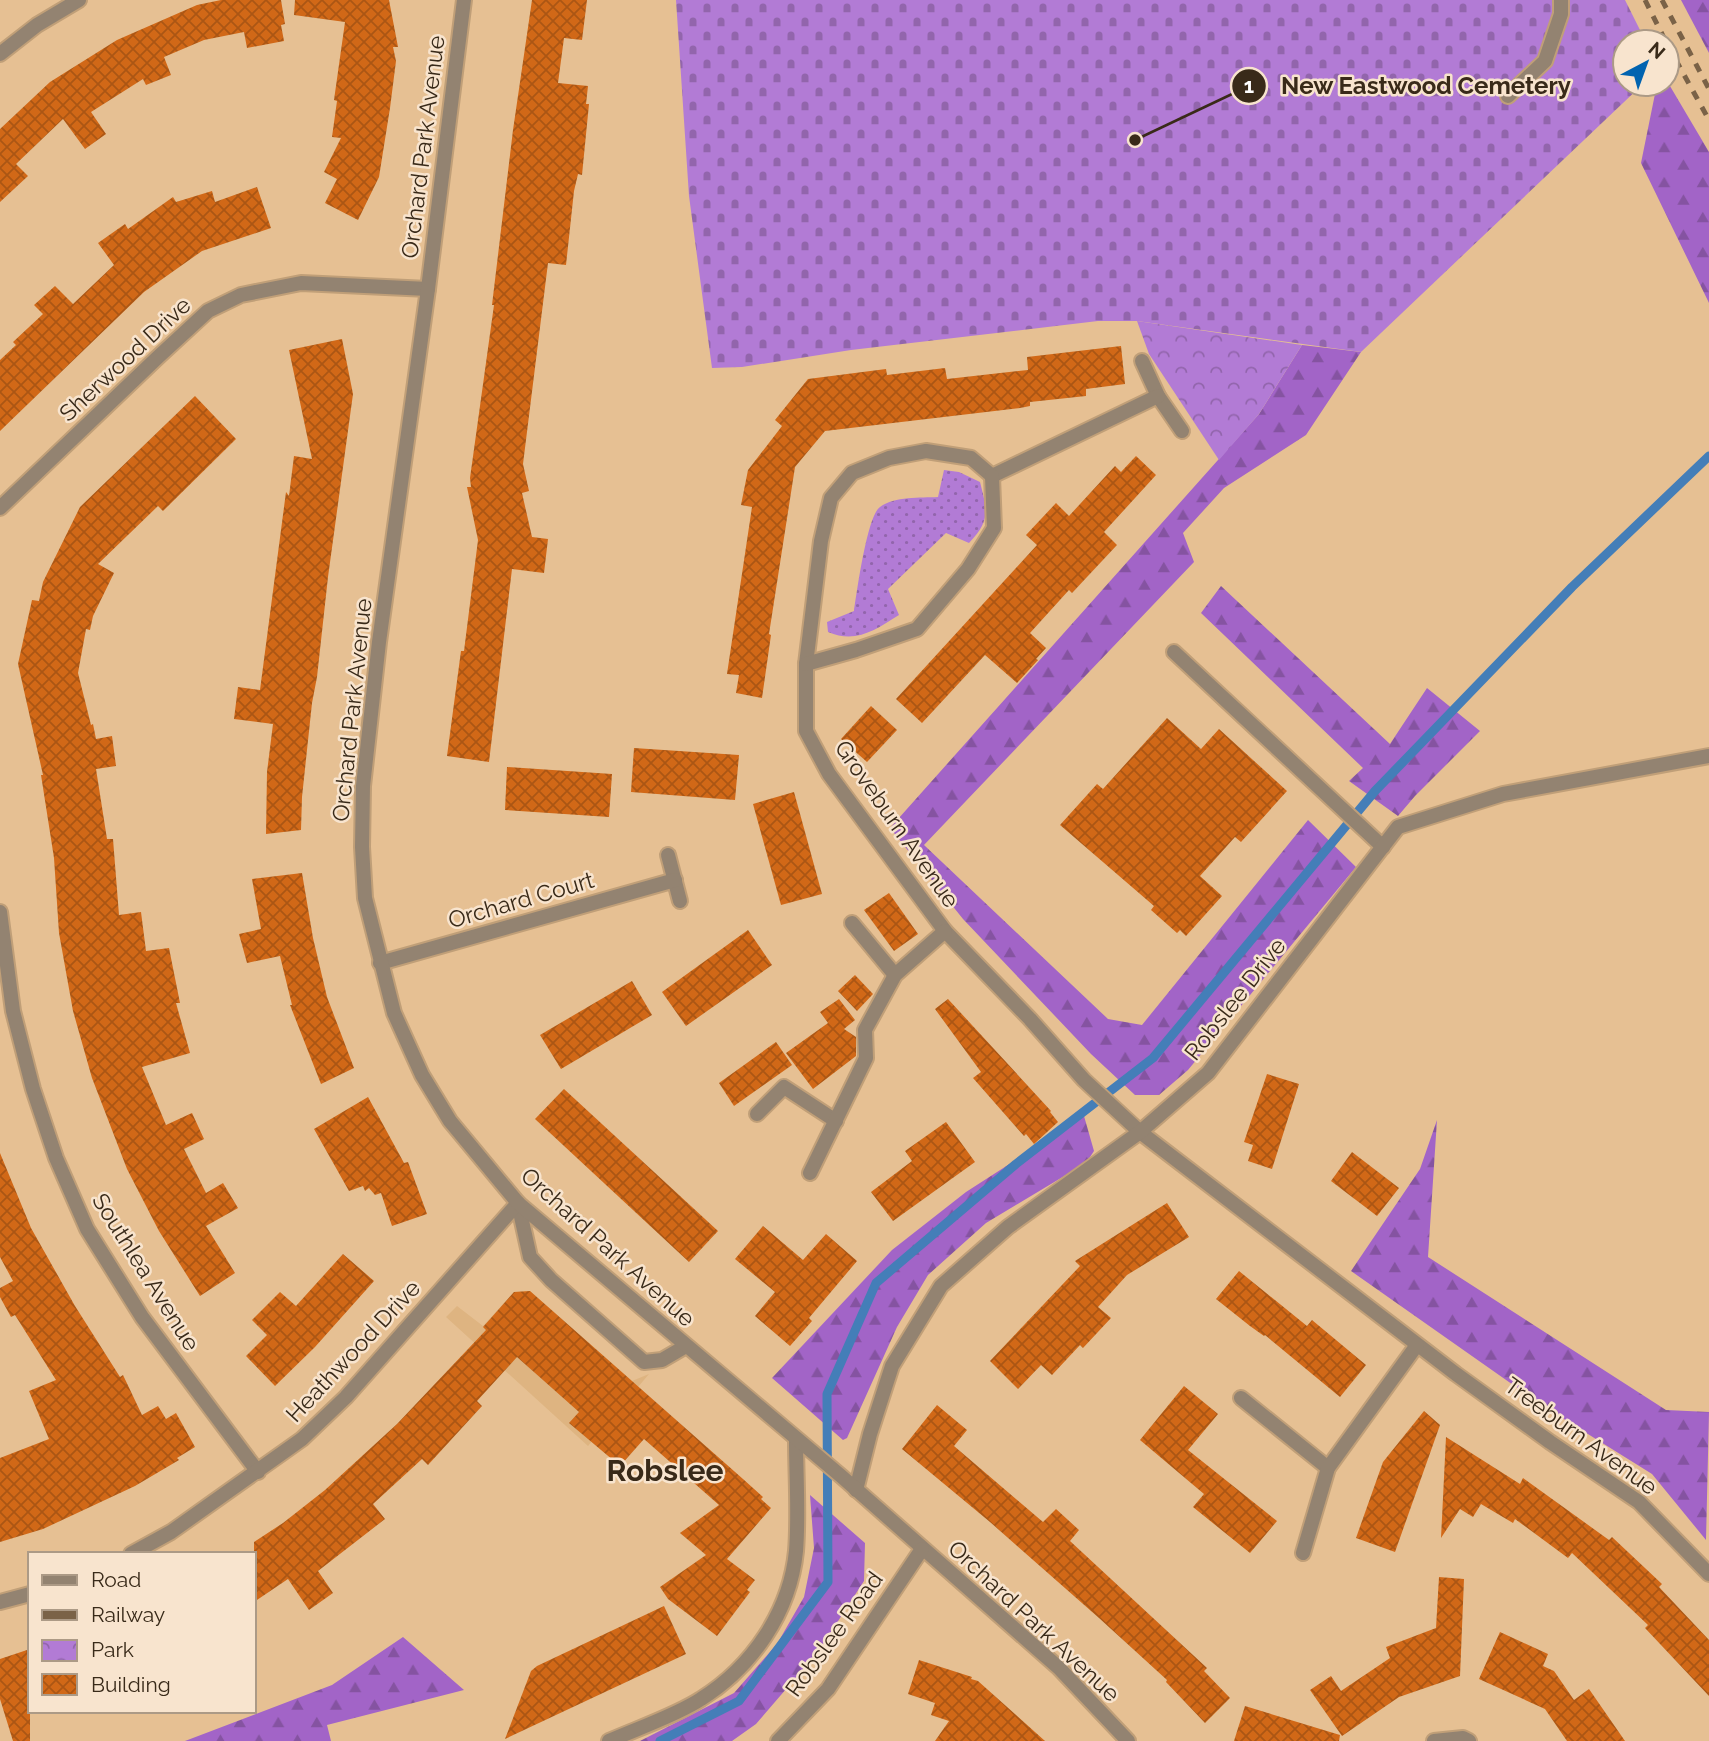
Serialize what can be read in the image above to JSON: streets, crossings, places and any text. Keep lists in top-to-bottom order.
{
  "streets": {
    "street": [
      "Orchard Park Avenue",
      "Sherwood Drive",
      "Groveburn Avenue",
      "Orchard Court",
      "Robslee Drive",
      "Southlea Avenue",
      "Heathwood Drive",
      "Treeburn Avenue",
      "Robslee Road"
    ]
  },
  "crossings": [
    ["Orchard Park Avenue", "Sherwood Drive"],
    ["Orchard Park Avenue", "Orchard Court"],
    ["Orchard Park Avenue", "Robslee Drive"],
    ["Orchard Park Avenue", "Heathwood Drive"],
    ["Orchard Park Avenue", "Robslee Road"],
    ["Groveburn Avenue", "Robslee Drive"],
    ["Groveburn Avenue", "Treeburn Avenue"],
    ["Robslee Drive", "Treeburn Avenue"],
    ["Southlea Avenue", "Heathwood Drive"]
  ],
  "districts": ["Robslee"],
  "places": ["New Eastwood Cemetery"],
  "legend": [
    "Road",
    "Railway",
    "Park",
    "Building"
  ],
  "north": "top right"
}
